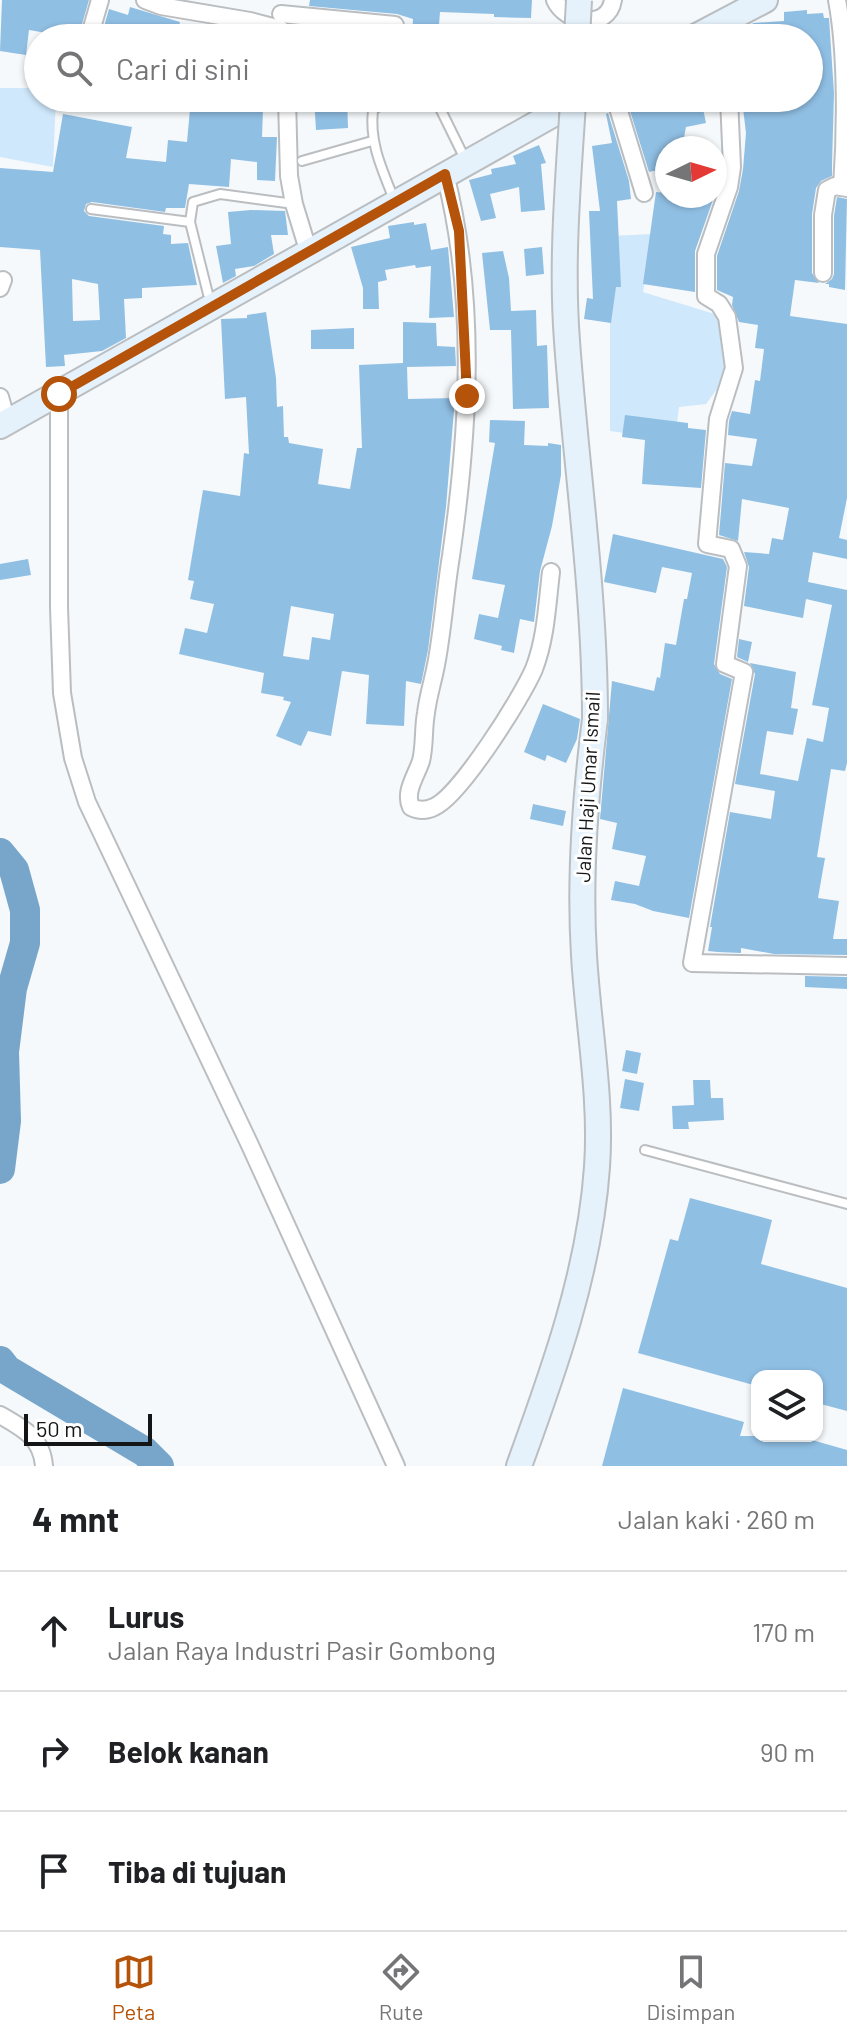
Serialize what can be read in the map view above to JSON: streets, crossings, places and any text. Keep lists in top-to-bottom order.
{
  "streets": {
    "main road": ["Jalan Haji Umar Ismail"]
  },
  "scale_bar": "50 m",
  "north": "right",
  "page": {
    "search": "Cari di sini",
    "scale": "50 m",
    "heading": ["4 mnt", "Jalan kaki · 260 m"],
    "list": [
      ["Lurus", "Jalan Raya Industri Pasir Gombong", "170 m"],
      ["Belok kanan", "90 m"],
      "Tiba di tujuan"
    ],
    "nav": ["Peta", "Rute", "Disimpan"]
  }
}
